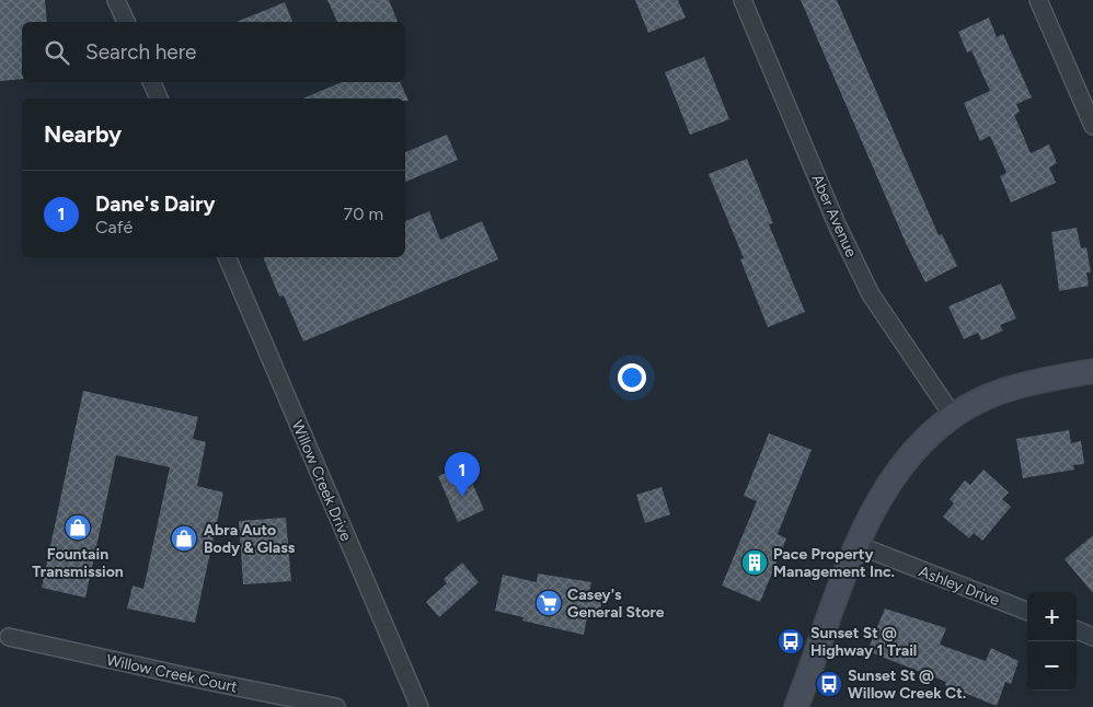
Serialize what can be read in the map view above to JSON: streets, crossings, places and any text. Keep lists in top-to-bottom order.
{
  "streets": {
    "street": [
      "Aber Avenue",
      "Willow Creek Drive",
      "Ashley Drive",
      "Willow Creek Court"
    ]
  },
  "places": {
    "shop": ["Fountain Transmission", "Abra Auto Body & Glass"],
    "building": ["Pace Property Management Inc."],
    "supermarket": ["Casey's General Store"],
    "bus stop": ["Sunset St @ Highway 1 Trail", "Sunset St @ Willow Creek Ct."]
  },
  "page": {
    "search": "Search here",
    "heading": "Nearby",
    "list": [
      {
        "mark": "1",
        "name": "Dane's Dairy",
        "note": "Café",
        "value": "70 m"
      }
    ],
    "pins": "1",
    "map_buttons": ["+", "−"]
  }
}
